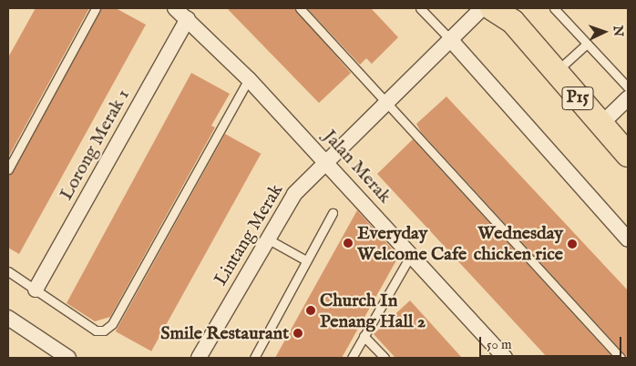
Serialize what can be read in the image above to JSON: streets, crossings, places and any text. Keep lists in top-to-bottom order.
{
  "streets": {
    "main road": ["P15"],
    "street": ["Lorong Merak 1", "Jalan Merak", "Lintang Merak"]
  },
  "crossings": [
    ["Lorong Merak 1", "Jalan Merak"],
    ["Jalan Merak", "Lintang Merak"]
  ],
  "places": [
    "Everyday Welcome Cafe",
    "Wednesday chicken rice",
    "Church In Penang Hall 2",
    "Smile Restaurant"
  ],
  "scale_bar": "50 m",
  "north": "right"
}
